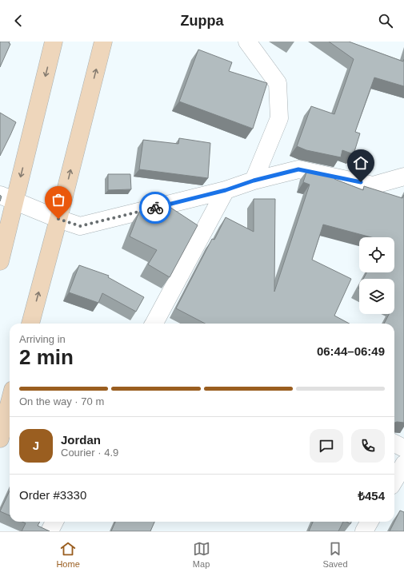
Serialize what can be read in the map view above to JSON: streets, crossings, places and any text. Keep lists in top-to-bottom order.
{
  "page": {
    "header": "Zuppa",
    "heading": ["2 min", "Arriving in", "06:44–06:49"],
    "panel": [
      "Jordan",
      "Courier · 4.9",
      "Order #3330",
      "₺454"
    ],
    "bar": "On the way · 70 m",
    "round": "J",
    "tabs": ["Home", "Map", "Saved"]
  }
}
